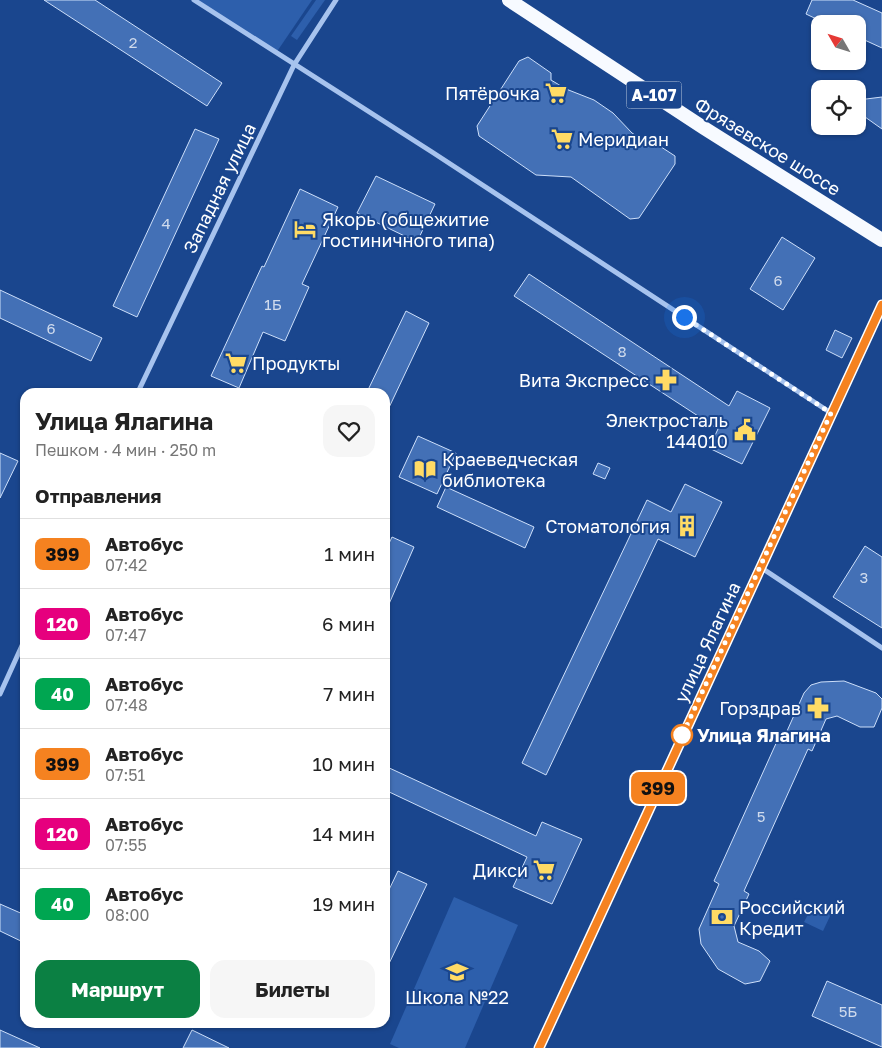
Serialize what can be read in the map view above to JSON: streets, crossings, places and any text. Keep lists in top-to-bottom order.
{
  "streets": {
    "highway": ["А-107", "Фрязевское шоссе"],
    "street": ["Западная улица", "улица Ялагина"]
  },
  "places": {
    "supermarket": [
      "Пятёрочка",
      "Меридиан",
      "Продукты",
      "Дикси"
    ],
    "hotel": ["Якорь (общежитие гостиничного типа)"],
    "pharmacy": ["Вита Экспресс", "Горздрав"],
    "public building": ["Электросталь 144010"],
    "library": ["Краеведческая библиотека"],
    "building": ["Стоматология"],
    "other": ["Улица Ялагина"],
    "bank": ["Российский Кредит"],
    "school or university": ["Школа №22"]
  },
  "lines": ["bus line 399"],
  "house_numbers": [
    "2",
    "4",
    "6",
    "1Б",
    "6",
    "8",
    "3",
    "5",
    "5Б"
  ],
  "north": "top left",
  "page": {
    "on_map": "399",
    "heading": [
      ["Улица Ялагина", "Пешком · 4 мин · 250 m"],
      "Отправления"
    ],
    "list": [
      {
        "mark": "399",
        "name": "Автобус",
        "note": "07:42",
        "value": "1 мин"
      },
      {
        "mark": "120",
        "name": "Автобус",
        "note": "07:47",
        "value": "6 мин"
      },
      {
        "mark": "40",
        "name": "Автобус",
        "note": "07:48",
        "value": "7 мин"
      },
      {
        "mark": "399",
        "name": "Автобус",
        "note": "07:51",
        "value": "10 мин"
      },
      {
        "mark": "120",
        "name": "Автобус",
        "note": "07:55",
        "value": "14 мин"
      },
      {
        "mark": "40",
        "name": "Автобус",
        "note": "08:00",
        "value": "19 мин"
      }
    ],
    "buttons": ["Маршрут", "Билеты"]
  }
}
